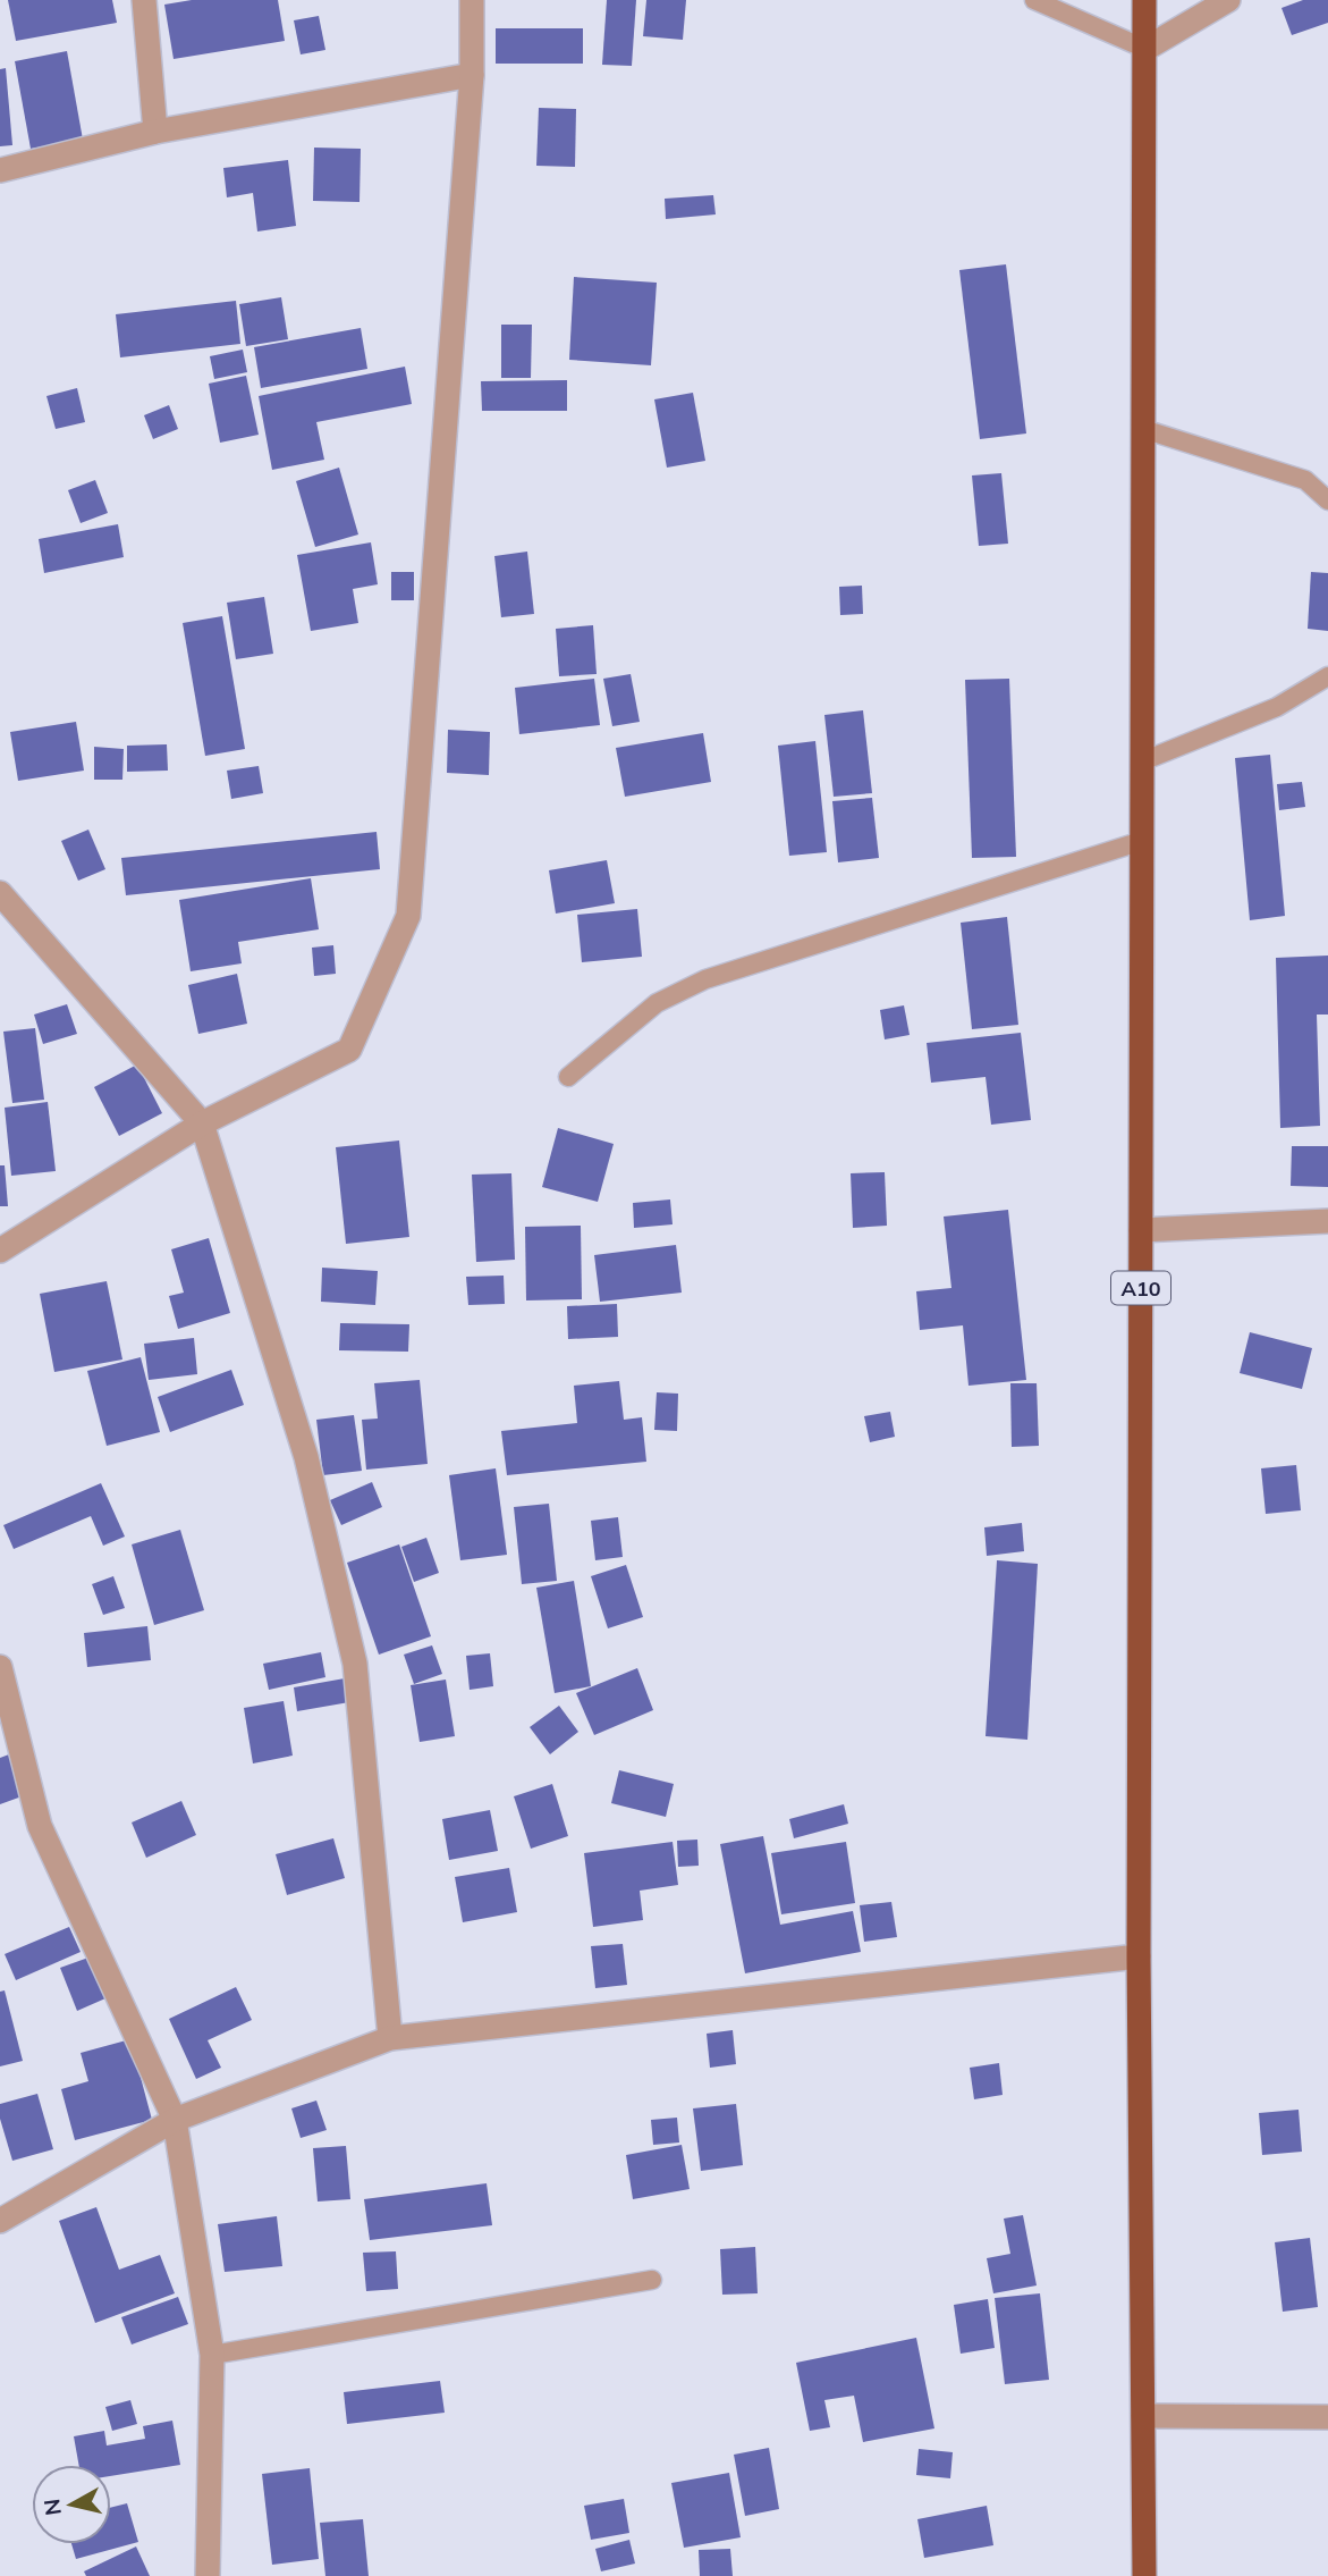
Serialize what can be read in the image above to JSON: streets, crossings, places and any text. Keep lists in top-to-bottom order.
{
  "streets": {
    "highway": ["A10"]
  },
  "north": "left"
}
